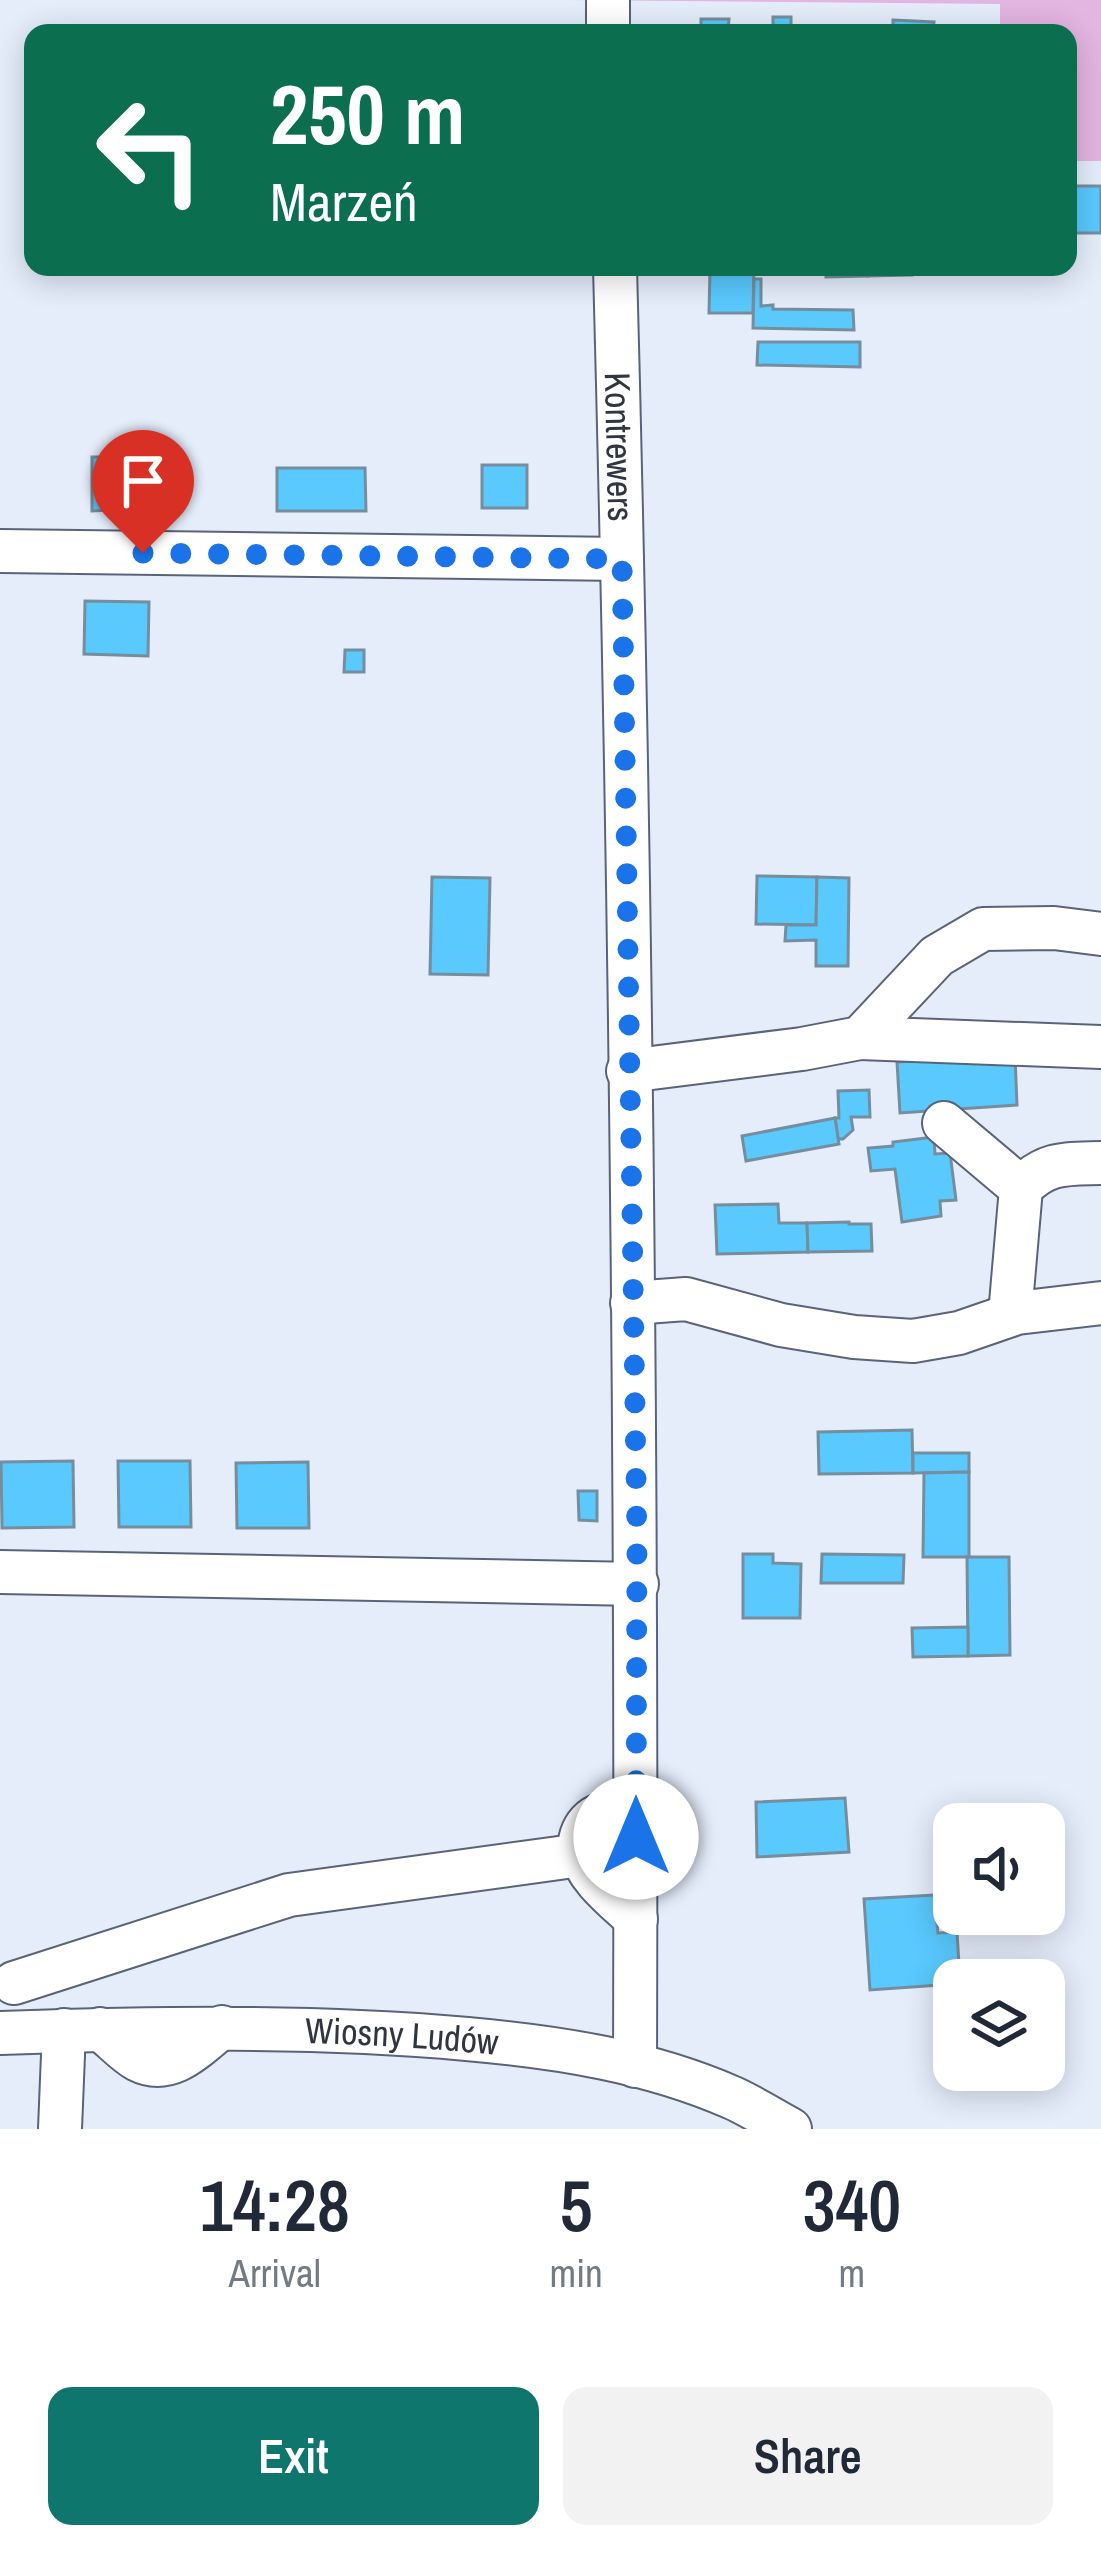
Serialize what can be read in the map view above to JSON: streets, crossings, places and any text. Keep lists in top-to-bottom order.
{
  "streets": {
    "street": ["Kontrewers", "Wiosny Ludów"]
  },
  "crossings": [
    ["Kontrewers", "Wiosny Ludów"]
  ],
  "page": {
    "turn": ["250 m", "Marzeń"],
    "eta": [
      "14:28",
      "Arrival",
      "5",
      "min",
      "340",
      "m"
    ],
    "buttons": ["Exit", "Share"]
  }
}
